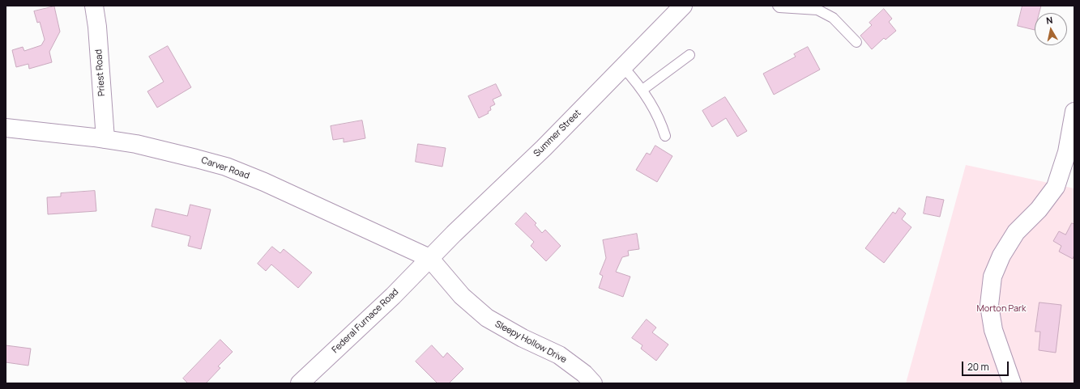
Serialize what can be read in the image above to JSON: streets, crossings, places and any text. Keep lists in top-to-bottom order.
{
  "streets": {
    "street": [
      "Priest Road",
      "Summer Street",
      "Carver Road",
      "Federal Furnace Road",
      "Sleepy Hollow Drive"
    ]
  },
  "crossings": [
    ["Priest Road", "Carver Road"],
    ["Summer Street", "Carver Road"],
    ["Summer Street", "Federal Furnace Road"],
    ["Summer Street", "Sleepy Hollow Drive"],
    ["Carver Road", "Federal Furnace Road"],
    ["Carver Road", "Sleepy Hollow Drive"],
    ["Federal Furnace Road", "Sleepy Hollow Drive"]
  ],
  "parks": ["Morton Park"],
  "scale_bar": "20 m",
  "north": "top"
}
